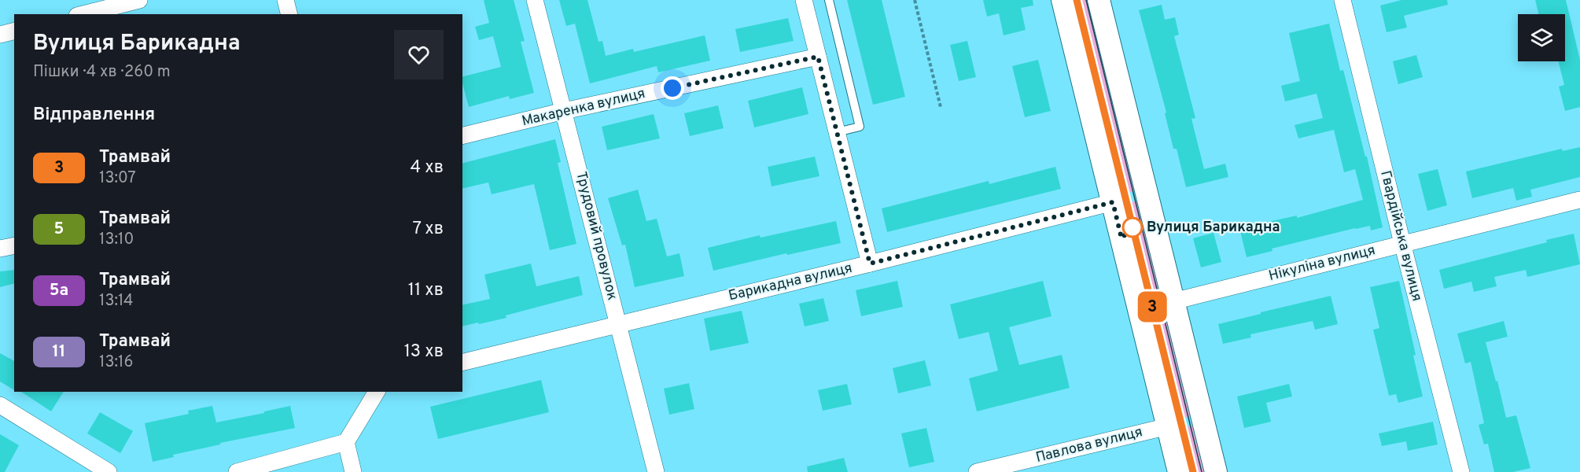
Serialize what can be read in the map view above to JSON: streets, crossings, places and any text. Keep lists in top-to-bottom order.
{
  "streets": {
    "street": [
      "Макаренка вулиця",
      "Трудовий провулок",
      "Гвардійська вулиця",
      "Нікуліна вулиця",
      "Барикадна вулиця",
      "Павлова вулиця"
    ]
  },
  "crossings": [
    ["Макаренка вулиця", "Трудовий провулок"],
    ["Трудовий провулок", "Барикадна вулиця"],
    ["Гвардійська вулиця", "Нікуліна вулиця"]
  ],
  "places": ["Вулиця Барикадна"],
  "lines": ["tram line 3"],
  "page": {
    "on_map": "3",
    "heading": [
      ["Вулиця Барикадна", "Пішки · 4 хв · 260 m"],
      "Відправлення"
    ],
    "list": [
      {
        "mark": "3",
        "name": "Трамвай",
        "note": "13:07",
        "value": "4 хв"
      },
      {
        "mark": "5",
        "name": "Трамвай",
        "note": "13:10",
        "value": "7 хв"
      },
      {
        "mark": "5а",
        "name": "Трамвай",
        "note": "13:14",
        "value": "11 хв"
      },
      {
        "mark": "11",
        "name": "Трамвай",
        "note": "13:16",
        "value": "13 хв"
      }
    ]
  }
}
